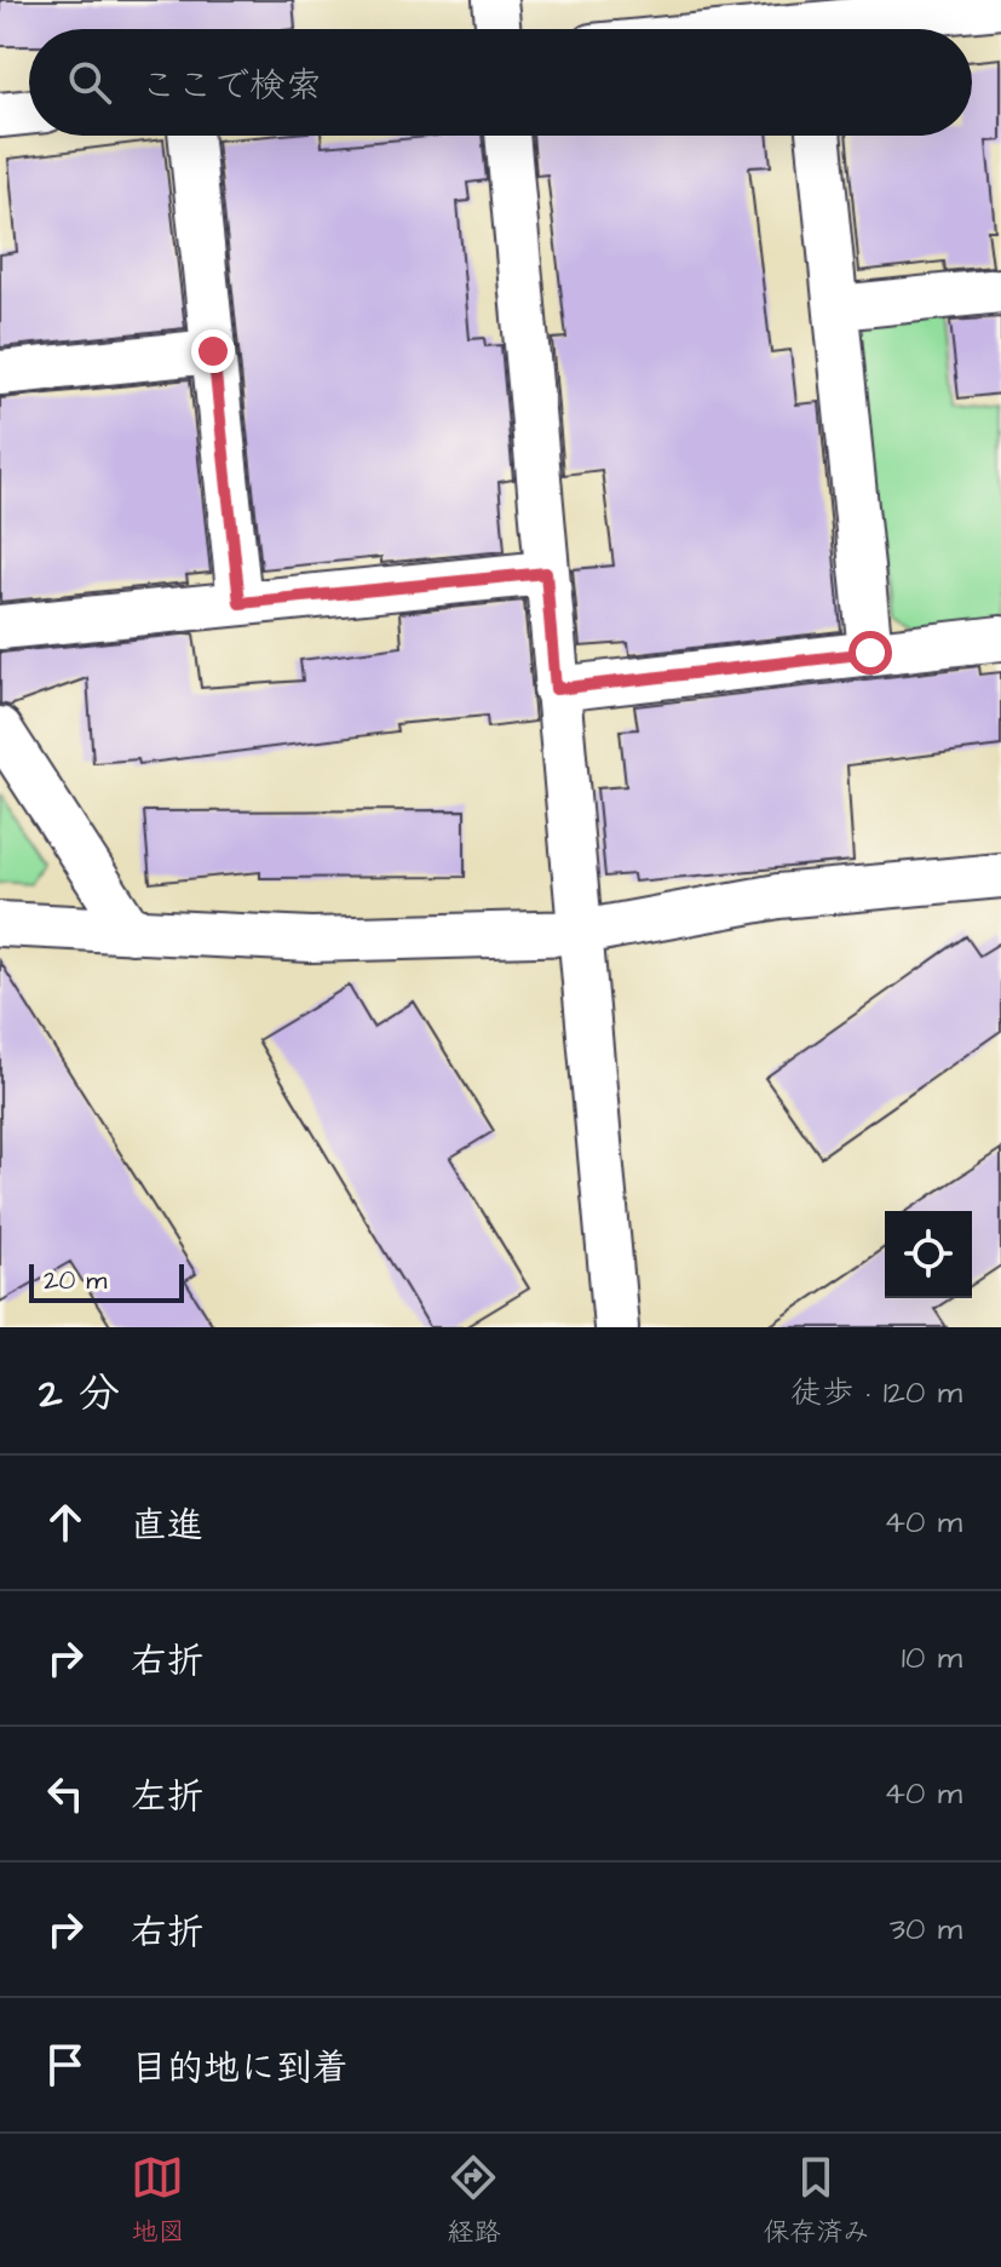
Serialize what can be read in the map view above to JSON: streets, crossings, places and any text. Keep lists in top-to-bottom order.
{
  "scale_bar": "20 m",
  "page": {
    "search": "ここで検索",
    "scale": "20 m",
    "heading": ["2 分", "徒歩 · 120 m"],
    "list": [
      ["直進", "40 m"],
      ["右折", "10 m"],
      ["左折", "40 m"],
      ["右折", "30 m"],
      "目的地に到着"
    ],
    "nav": ["地図", "経路", "保存済み"]
  }
}
